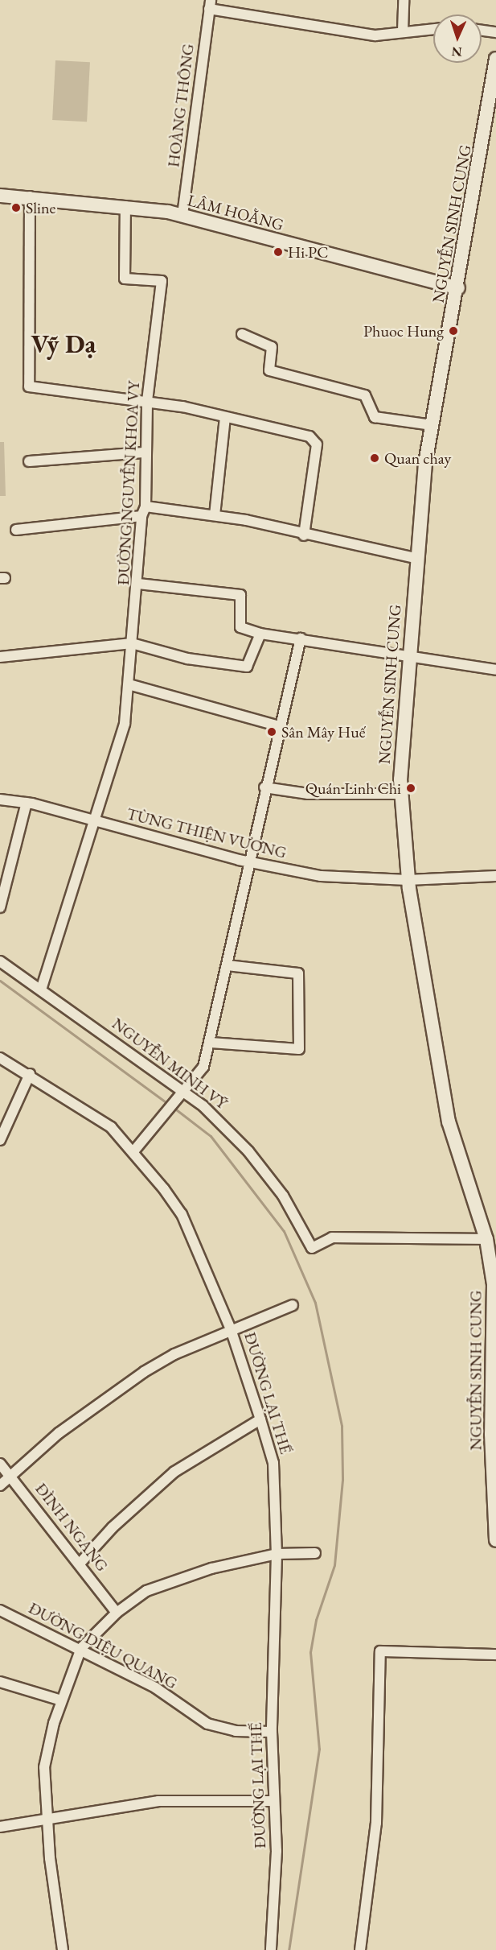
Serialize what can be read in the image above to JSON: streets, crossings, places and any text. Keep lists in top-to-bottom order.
{
  "streets": {
    "main road": ["LÂM HOẰNG", "NGUYỄN SINH CUNG"],
    "street": [
      "HOÀNG THÔNG",
      "ĐƯỜNG NGUYỄN KHOA VY",
      "TÙNG THIỆN VƯƠNG",
      "NGUYỄN MINH VỸ",
      "ĐƯỜNG LẠI THẾ",
      "ĐÌNH NGANG",
      "ĐƯỜNG DIỆU QUANG"
    ]
  },
  "crossings": [
    ["HOÀNG THÔNG", "LÂM HOẰNG"],
    ["LÂM HOẰNG", "NGUYỄN SINH CUNG"],
    ["LÂM HOẰNG", "ĐƯỜNG NGUYỄN KHOA VY"],
    ["NGUYỄN SINH CUNG", "TÙNG THIỆN VƯƠNG"],
    ["NGUYỄN SINH CUNG", "NGUYỄN MINH VỸ"],
    ["ĐƯỜNG NGUYỄN KHOA VY", "TÙNG THIỆN VƯƠNG"],
    ["ĐƯỜNG NGUYỄN KHOA VY", "NGUYỄN MINH VỸ"],
    ["ĐƯỜNG LẠI THẾ", "ĐƯỜNG DIỆU QUANG"]
  ],
  "districts": ["Vỹ Dạ"],
  "places": [
    "Sline",
    "Hi PC",
    "Phuoc Hung",
    "Quan chay",
    "Sân Mây Huế",
    "Quán Linh Chi"
  ],
  "north": "bottom"
}
